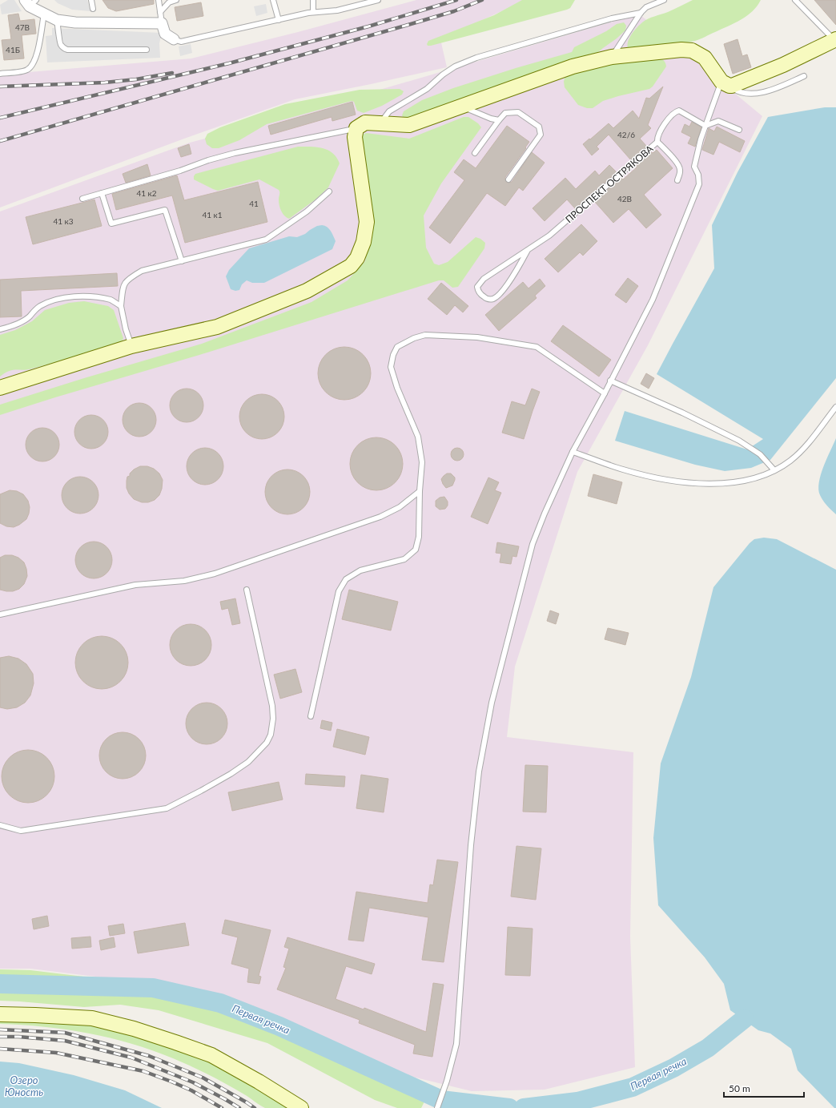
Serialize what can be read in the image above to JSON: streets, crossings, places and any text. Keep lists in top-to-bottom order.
{
  "streets": {
    "lane": ["ПРОСПЕКТ ОСТРЯКОВА"]
  },
  "water": ["Первая речка", "Озеро Юность"],
  "house_numbers": [
    "47В",
    "41Б",
    "42/6",
    "41 к2",
    "42В",
    "41",
    "41 к1",
    "41 к3"
  ],
  "scale_bar": "50 m"
}
